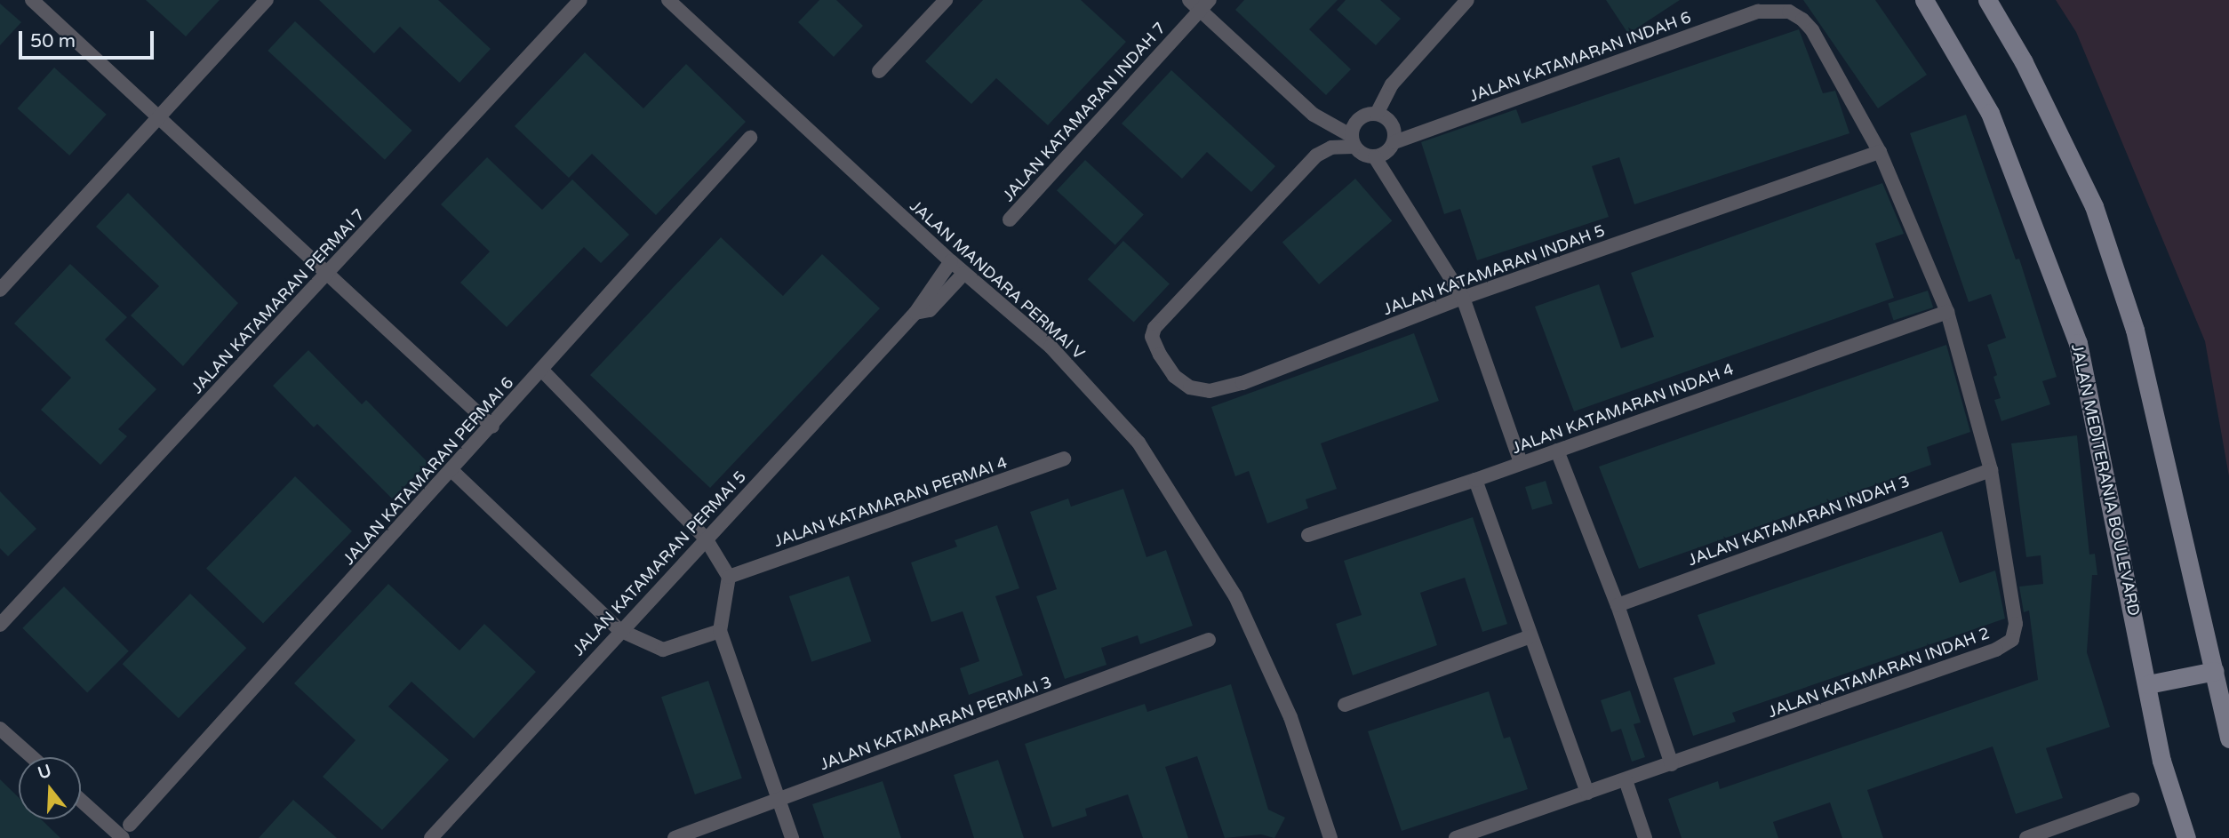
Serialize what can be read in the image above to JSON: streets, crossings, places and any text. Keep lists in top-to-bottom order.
{
  "streets": {
    "street": [
      "JALAN KATAMARAN INDAH 6",
      "JALAN KATAMARAN INDAH 7",
      "JALAN KATAMARAN INDAH 5",
      "JALAN MANDARA PERMAI V",
      "JALAN KATAMARAN PERMAI 7",
      "JALAN KATAMARAN INDAH 4",
      "JALAN KATAMARAN PERMAI 6",
      "JALAN MEDITERANIA BOULEVARD",
      "JALAN KATAMARAN PERMAI 4",
      "JALAN KATAMARAN INDAH 3",
      "JALAN KATAMARAN PERMAI 5",
      "JALAN KATAMARAN INDAH 2",
      "JALAN KATAMARAN PERMAI 3"
    ]
  },
  "crossings": [
    ["JALAN KATAMARAN INDAH 6", "JALAN KATAMARAN INDAH 5"],
    ["JALAN KATAMARAN INDAH 6", "JALAN KATAMARAN INDAH 2"],
    ["JALAN KATAMARAN INDAH 5", "JALAN KATAMARAN INDAH 2"],
    ["JALAN MANDARA PERMAI V", "JALAN KATAMARAN PERMAI 5"],
    ["JALAN KATAMARAN INDAH 4", "JALAN KATAMARAN INDAH 2"],
    ["JALAN KATAMARAN INDAH 3", "JALAN KATAMARAN INDAH 2"]
  ],
  "scale_bar": "50 m",
  "north": "top"
}
